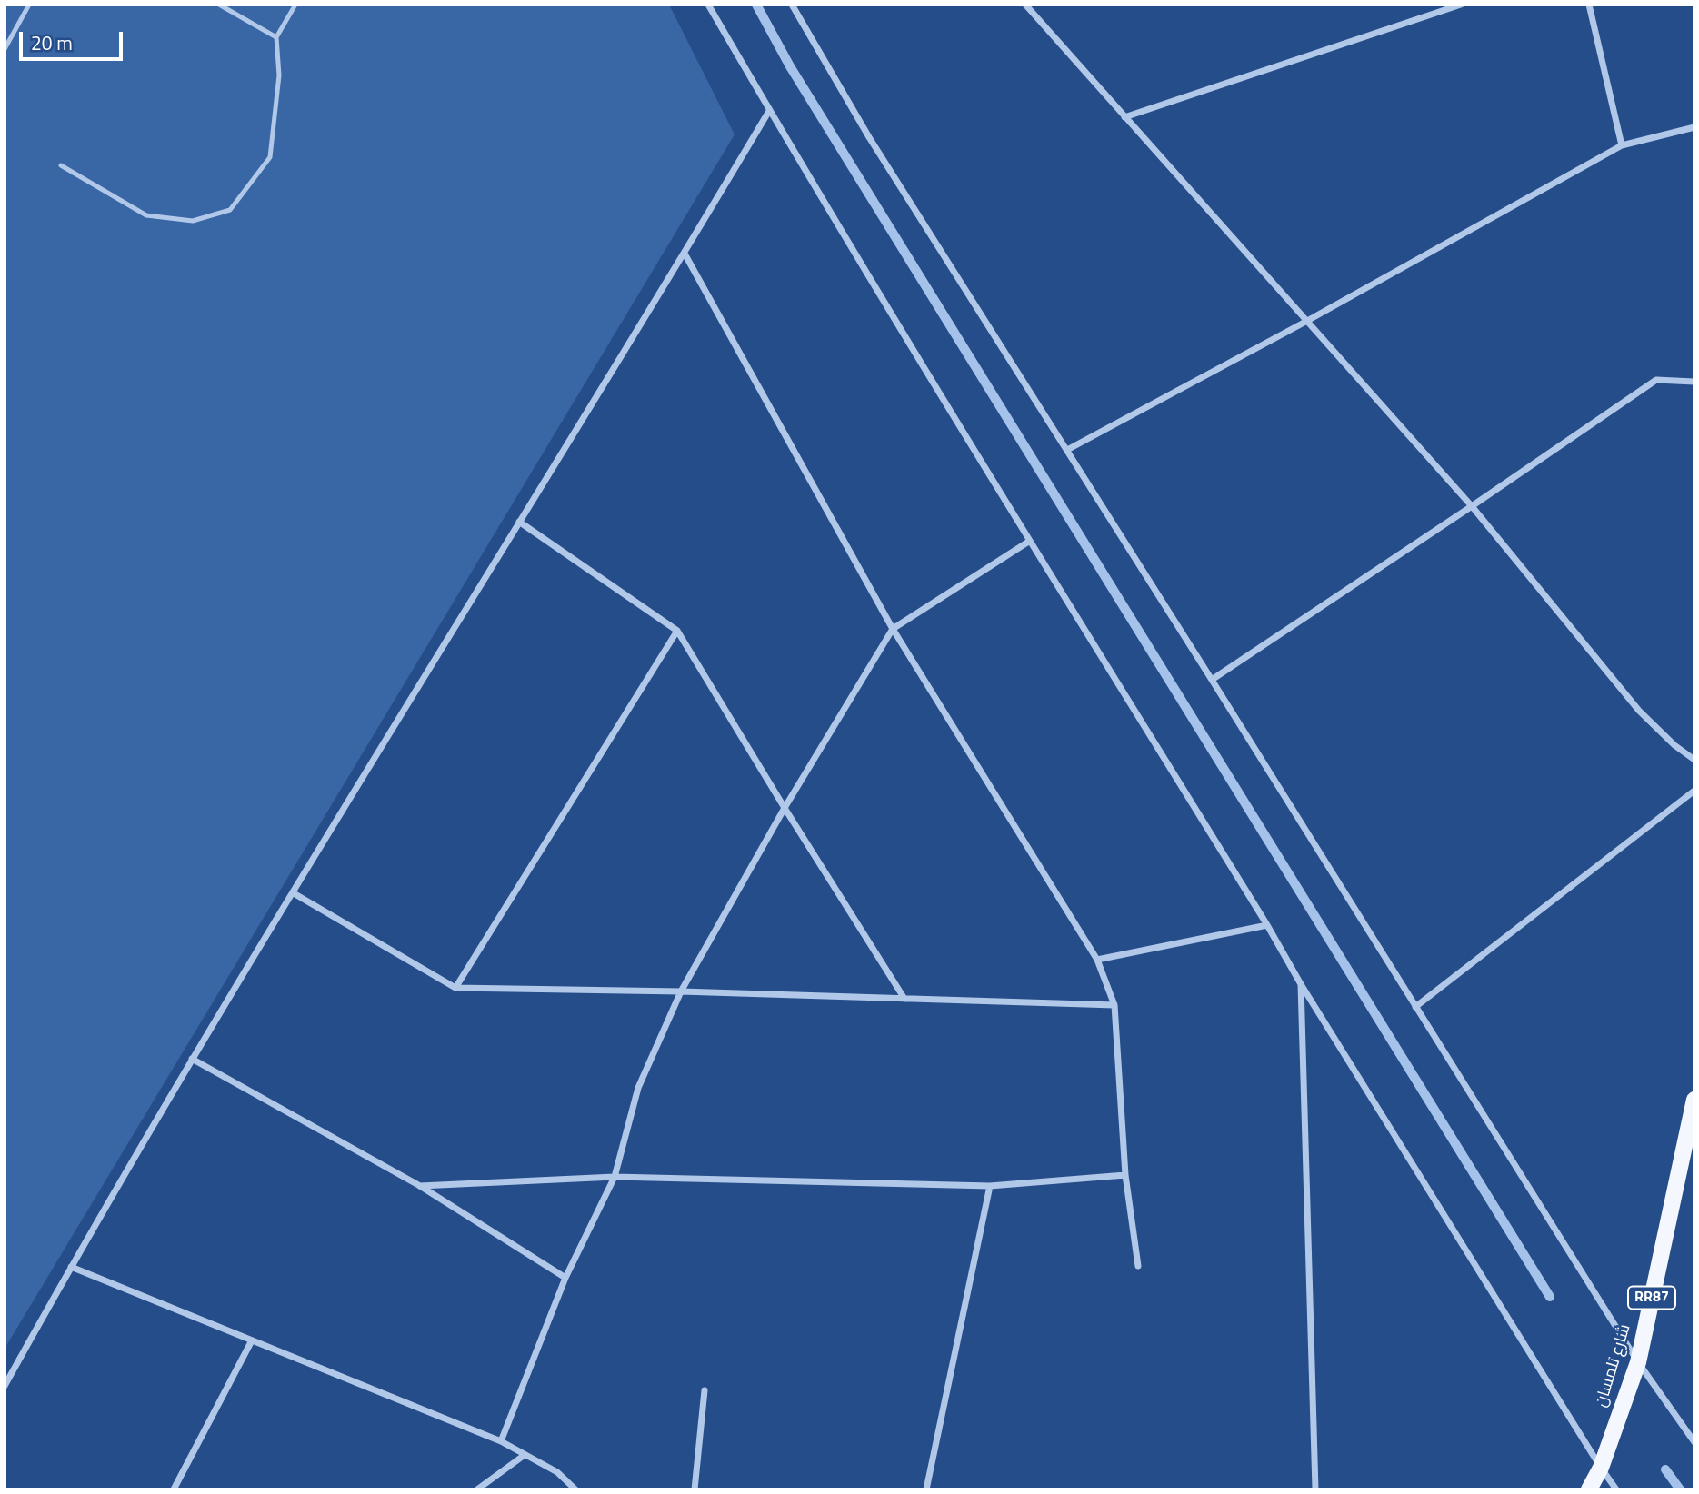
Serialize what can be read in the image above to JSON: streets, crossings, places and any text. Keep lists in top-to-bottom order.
{
  "streets": {
    "main road": ["RR87", "شارع تلمسان"]
  },
  "scale_bar": "20 m"
}
